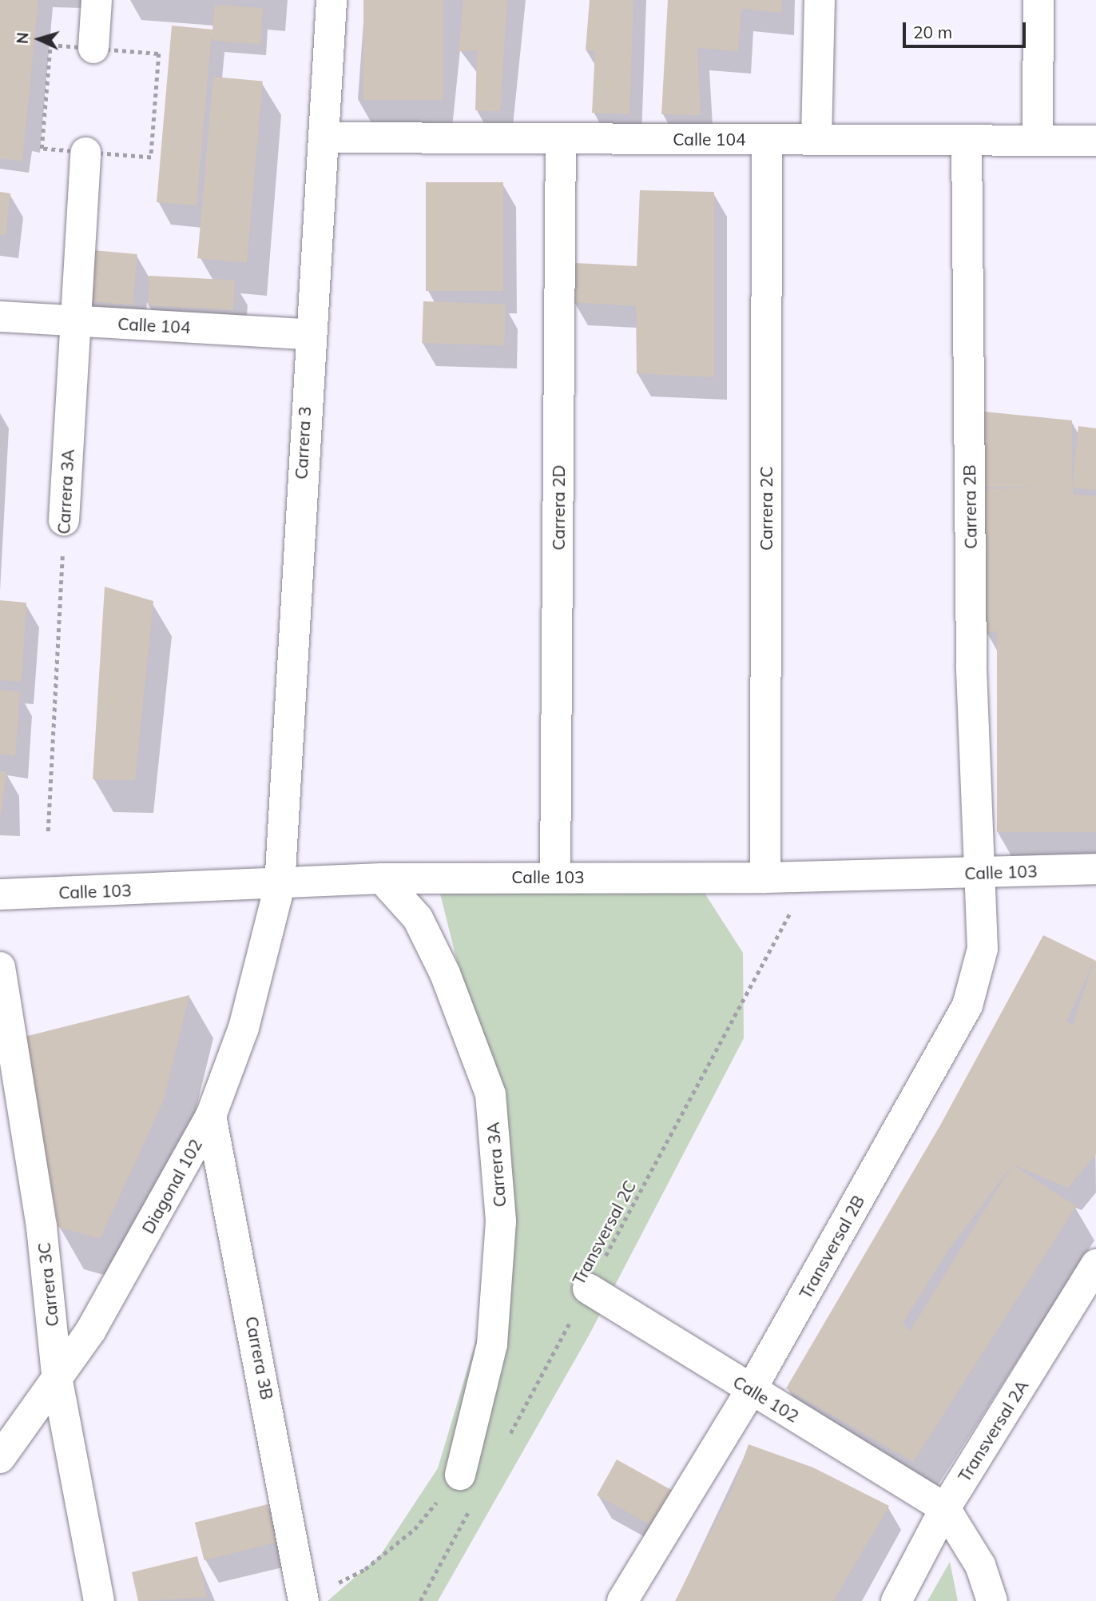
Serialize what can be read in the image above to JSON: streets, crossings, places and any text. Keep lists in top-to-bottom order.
{
  "streets": {
    "street": [
      "Calle 104",
      "Carrera 3",
      "Carrera 3A",
      "Carrera 2B",
      "Carrera 2D",
      "Carrera 2C",
      "Calle 103",
      "Diagonal 102",
      "Transversal 2B",
      "Carrera 3C",
      "Carrera 3B",
      "Calle 102",
      "Transversal 2A"
    ],
    "path": ["Transversal 2C"]
  },
  "crossings": [
    ["Calle 104", "Carrera 3"],
    ["Calle 104", "Carrera 3A"],
    ["Calle 104", "Carrera 2B"],
    ["Calle 104", "Carrera 2D"],
    ["Calle 104", "Carrera 2C"],
    ["Carrera 3", "Calle 103"],
    ["Carrera 3", "Diagonal 102"],
    ["Carrera 3A", "Calle 103"],
    ["Carrera 2B", "Calle 103"],
    ["Carrera 2B", "Transversal 2B"],
    ["Carrera 2D", "Calle 103"],
    ["Carrera 2C", "Calle 103"],
    ["Calle 103", "Diagonal 102"],
    ["Calle 103", "Transversal 2C"],
    ["Calle 103", "Transversal 2B"],
    ["Diagonal 102", "Carrera 3C"],
    ["Diagonal 102", "Carrera 3B"],
    ["Transversal 2C", "Calle 102"],
    ["Transversal 2B", "Calle 102"],
    ["Calle 102", "Transversal 2A"]
  ],
  "scale_bar": "20 m",
  "north": "left"
}
